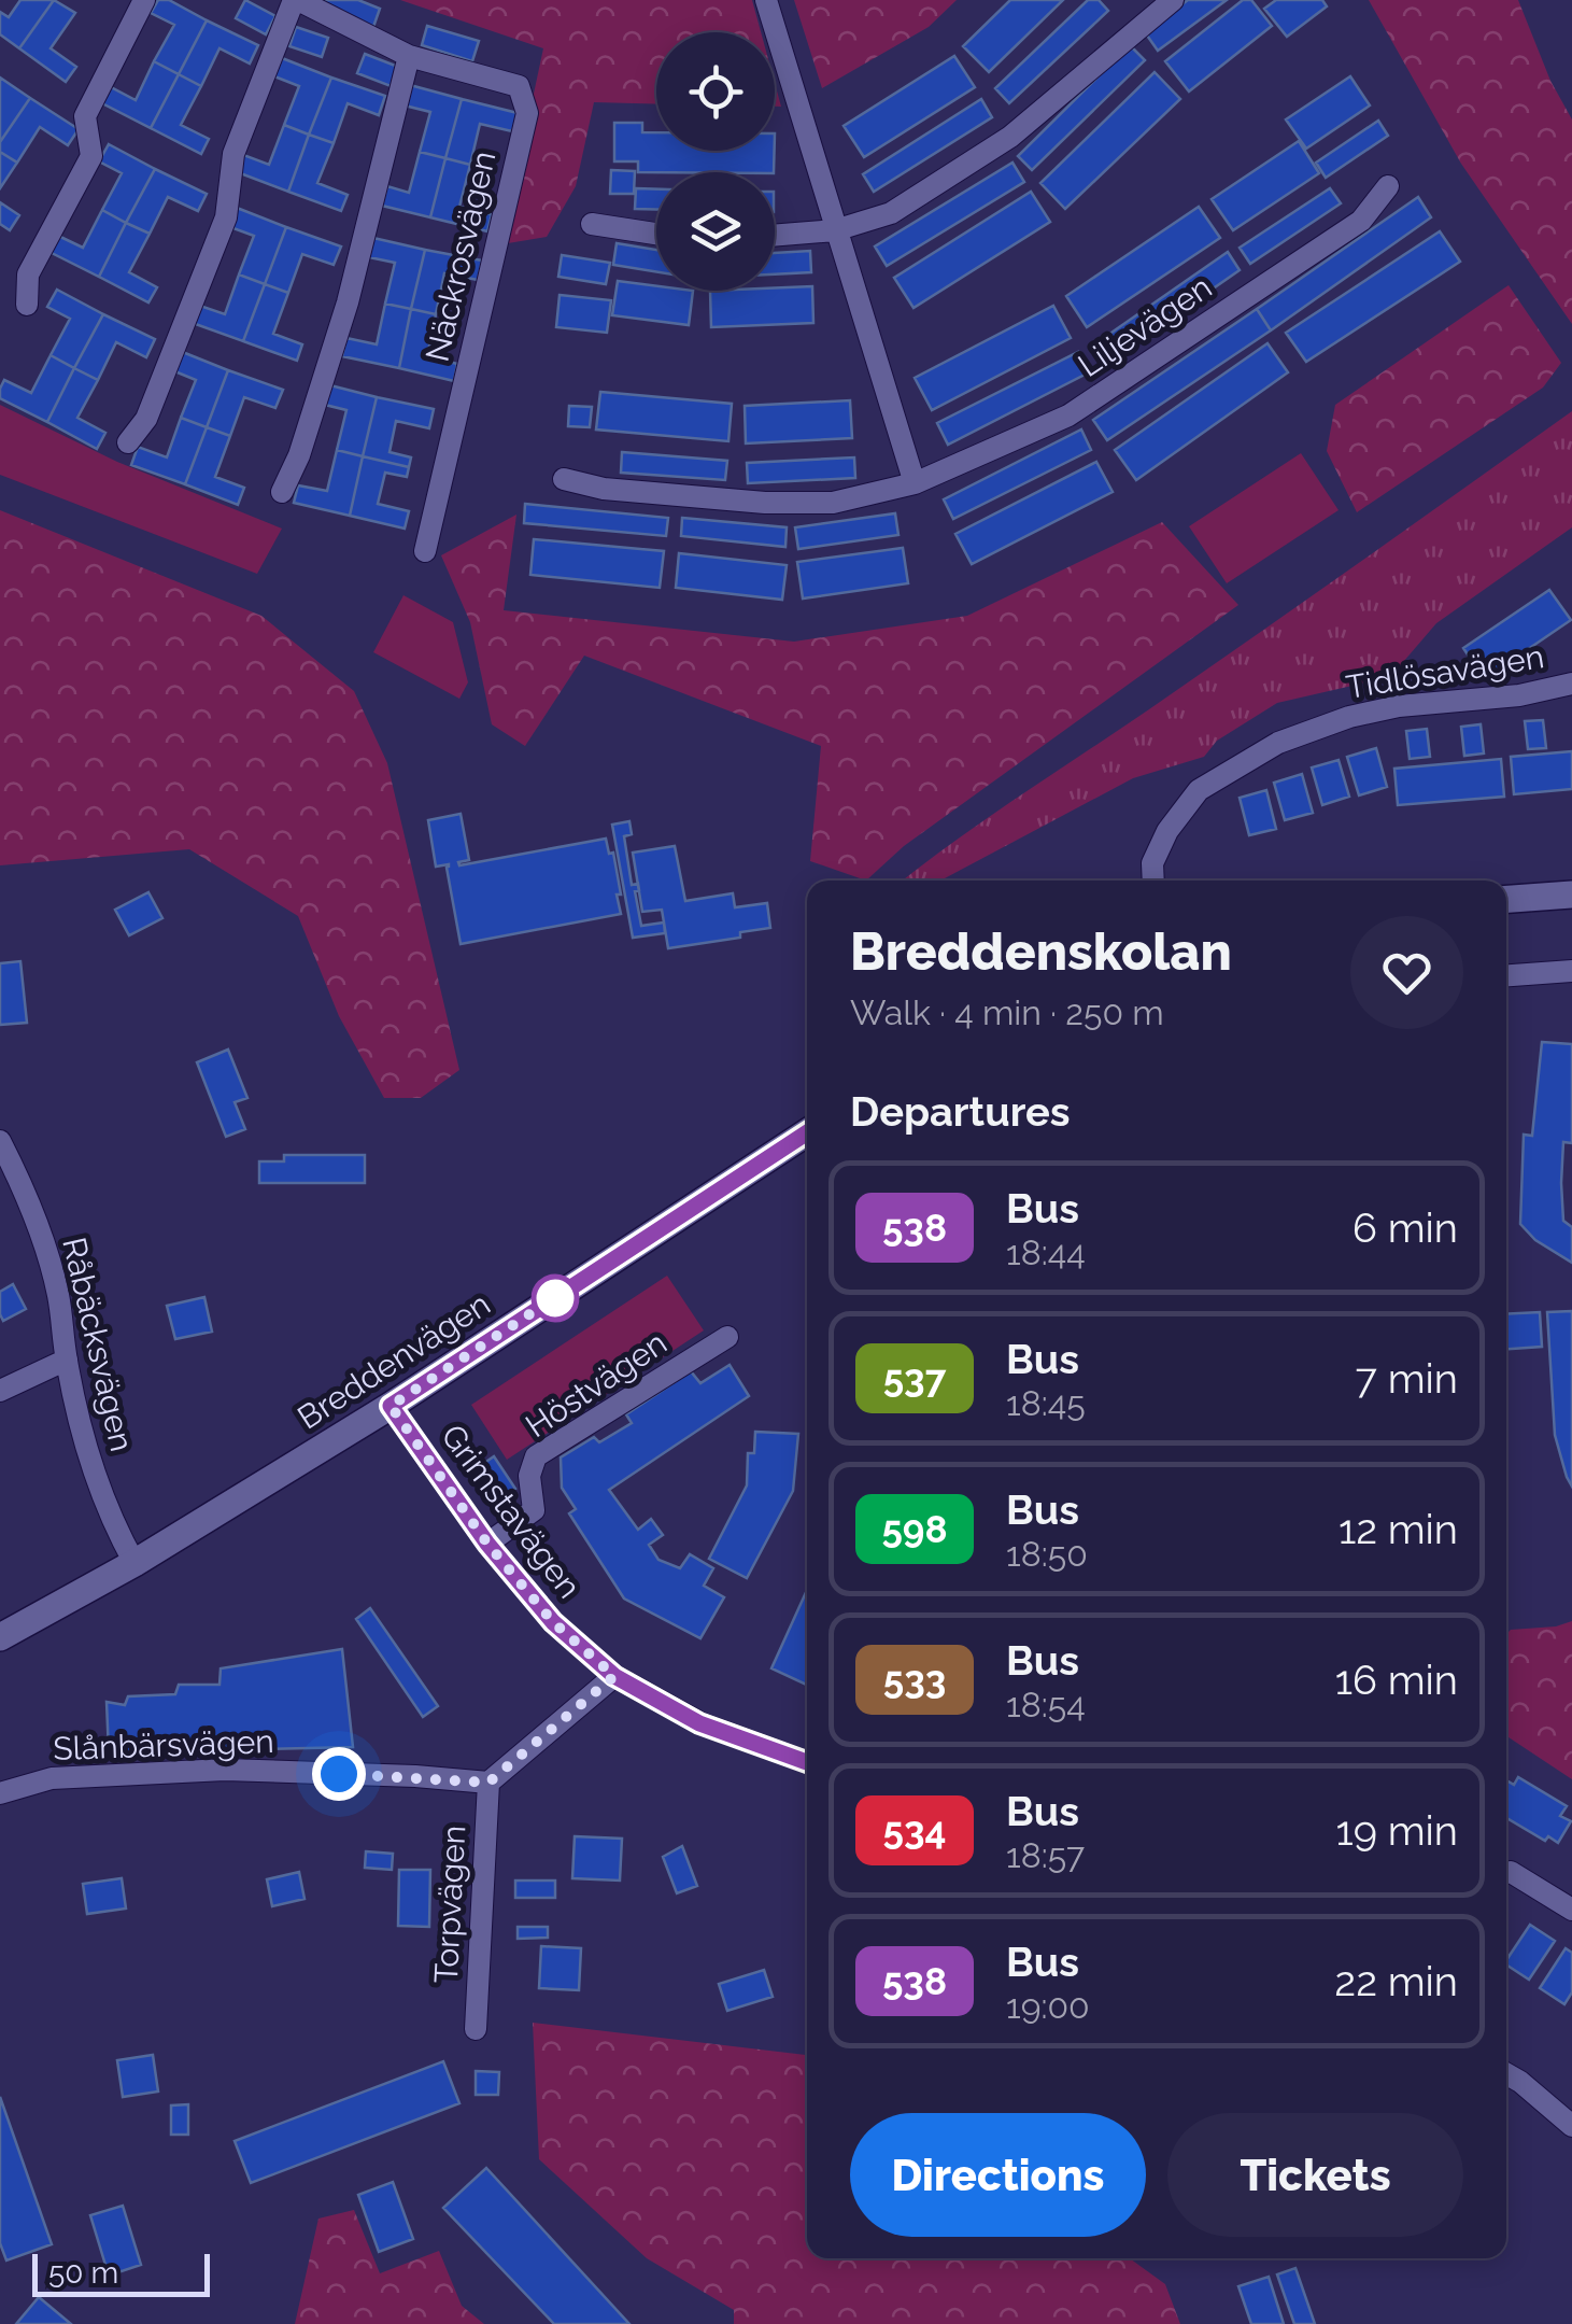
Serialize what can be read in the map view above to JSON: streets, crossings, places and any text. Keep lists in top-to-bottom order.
{
  "streets": {
    "street": [
      "Näckrosvägen",
      "Liljevägen",
      "Tidlösavägen",
      "Råbäcksvägen",
      "Breddenvägen",
      "Höstvägen",
      "Grimstavägen",
      "Slånbärsvägen",
      "Torpvägen"
    ]
  },
  "crossings": [
    ["Råbäcksvägen", "Breddenvägen"],
    ["Breddenvägen", "Grimstavägen"],
    ["Höstvägen", "Grimstavägen"],
    ["Slånbärsvägen", "Torpvägen"]
  ],
  "lines": ["bus line 538"],
  "scale_bar": "50 m",
  "page": {
    "heading": [
      ["Breddenskolan", "Walk · 4 min · 250 m"],
      "Departures"
    ],
    "list": [
      {
        "mark": "538",
        "name": "Bus",
        "note": "18:44",
        "value": "6 min"
      },
      {
        "mark": "537",
        "name": "Bus",
        "note": "18:45",
        "value": "7 min"
      },
      {
        "mark": "598",
        "name": "Bus",
        "note": "18:50",
        "value": "12 min"
      },
      {
        "mark": "533",
        "name": "Bus",
        "note": "18:54",
        "value": "16 min"
      },
      {
        "mark": "534",
        "name": "Bus",
        "note": "18:57",
        "value": "19 min"
      },
      {
        "mark": "538",
        "name": "Bus",
        "note": "19:00",
        "value": "22 min"
      }
    ],
    "buttons": ["Directions", "Tickets"],
    "scale": "50 m"
  }
}
